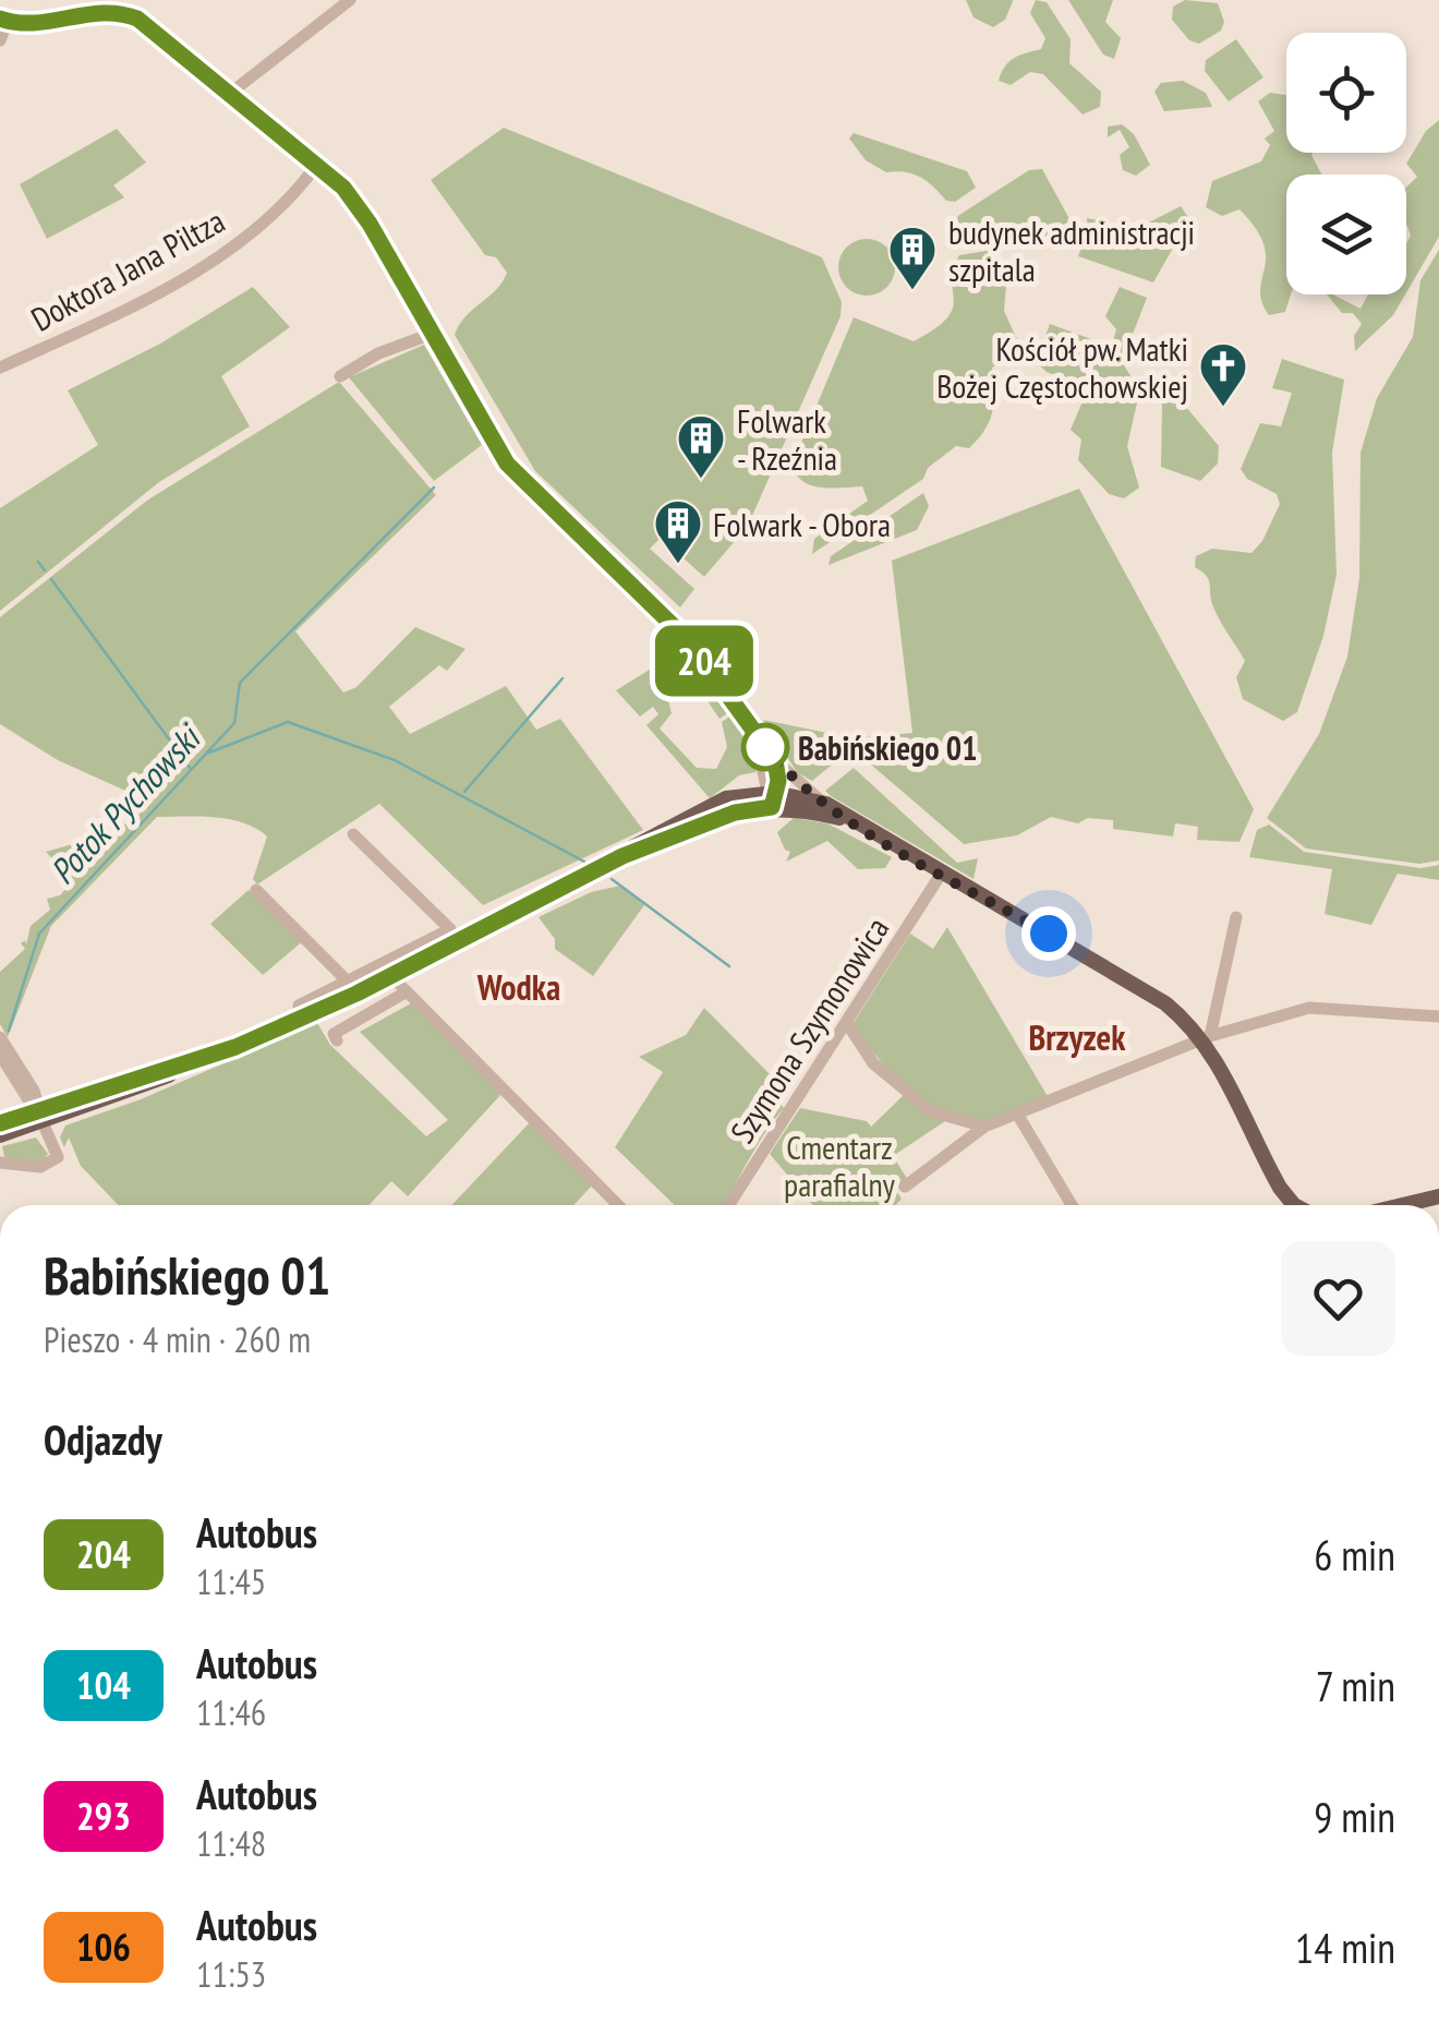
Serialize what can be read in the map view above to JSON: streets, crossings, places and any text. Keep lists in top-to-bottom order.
{
  "streets": {
    "street": ["Doktora Jana Piltza", "Szymona Szymonowica"]
  },
  "districts": ["Wodka", "Brzyzek"],
  "water": ["Potok Pychowski"],
  "parks": ["Cmentarz parafialny"],
  "places": {
    "building": ["budynek administracji szpitala", "Folwark - Rzeźnia", "Folwark - Obora"],
    "church": ["Kościół pw. Matki Bożej Częstochowskiej"],
    "other": ["Babińskiego 01"]
  },
  "lines": ["bus line 204"],
  "page": {
    "on_map": "204",
    "heading": [
      ["Babińskiego 01", "Pieszo · 4 min · 260 m"],
      "Odjazdy"
    ],
    "list": [
      {
        "mark": "204",
        "name": "Autobus",
        "note": "11:45",
        "value": "6 min"
      },
      {
        "mark": "104",
        "name": "Autobus",
        "note": "11:46",
        "value": "7 min"
      },
      {
        "mark": "293",
        "name": "Autobus",
        "note": "11:48",
        "value": "9 min"
      },
      {
        "mark": "106",
        "name": "Autobus",
        "note": "11:53",
        "value": "14 min"
      }
    ]
  }
}
